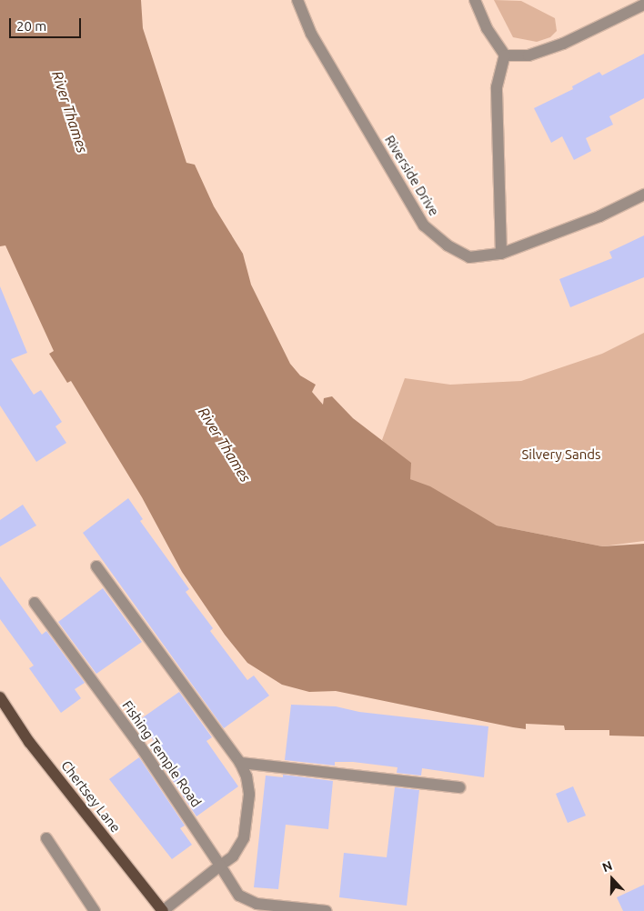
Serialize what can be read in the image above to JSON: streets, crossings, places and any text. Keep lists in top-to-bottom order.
{
  "streets": {
    "main road": ["Chertsey Lane"],
    "street": ["Riverside Drive", "Fishing Temple Road"]
  },
  "water": ["River Thames"],
  "parks": ["Silvery Sands"],
  "scale_bar": "20 m",
  "north": "top"
}
